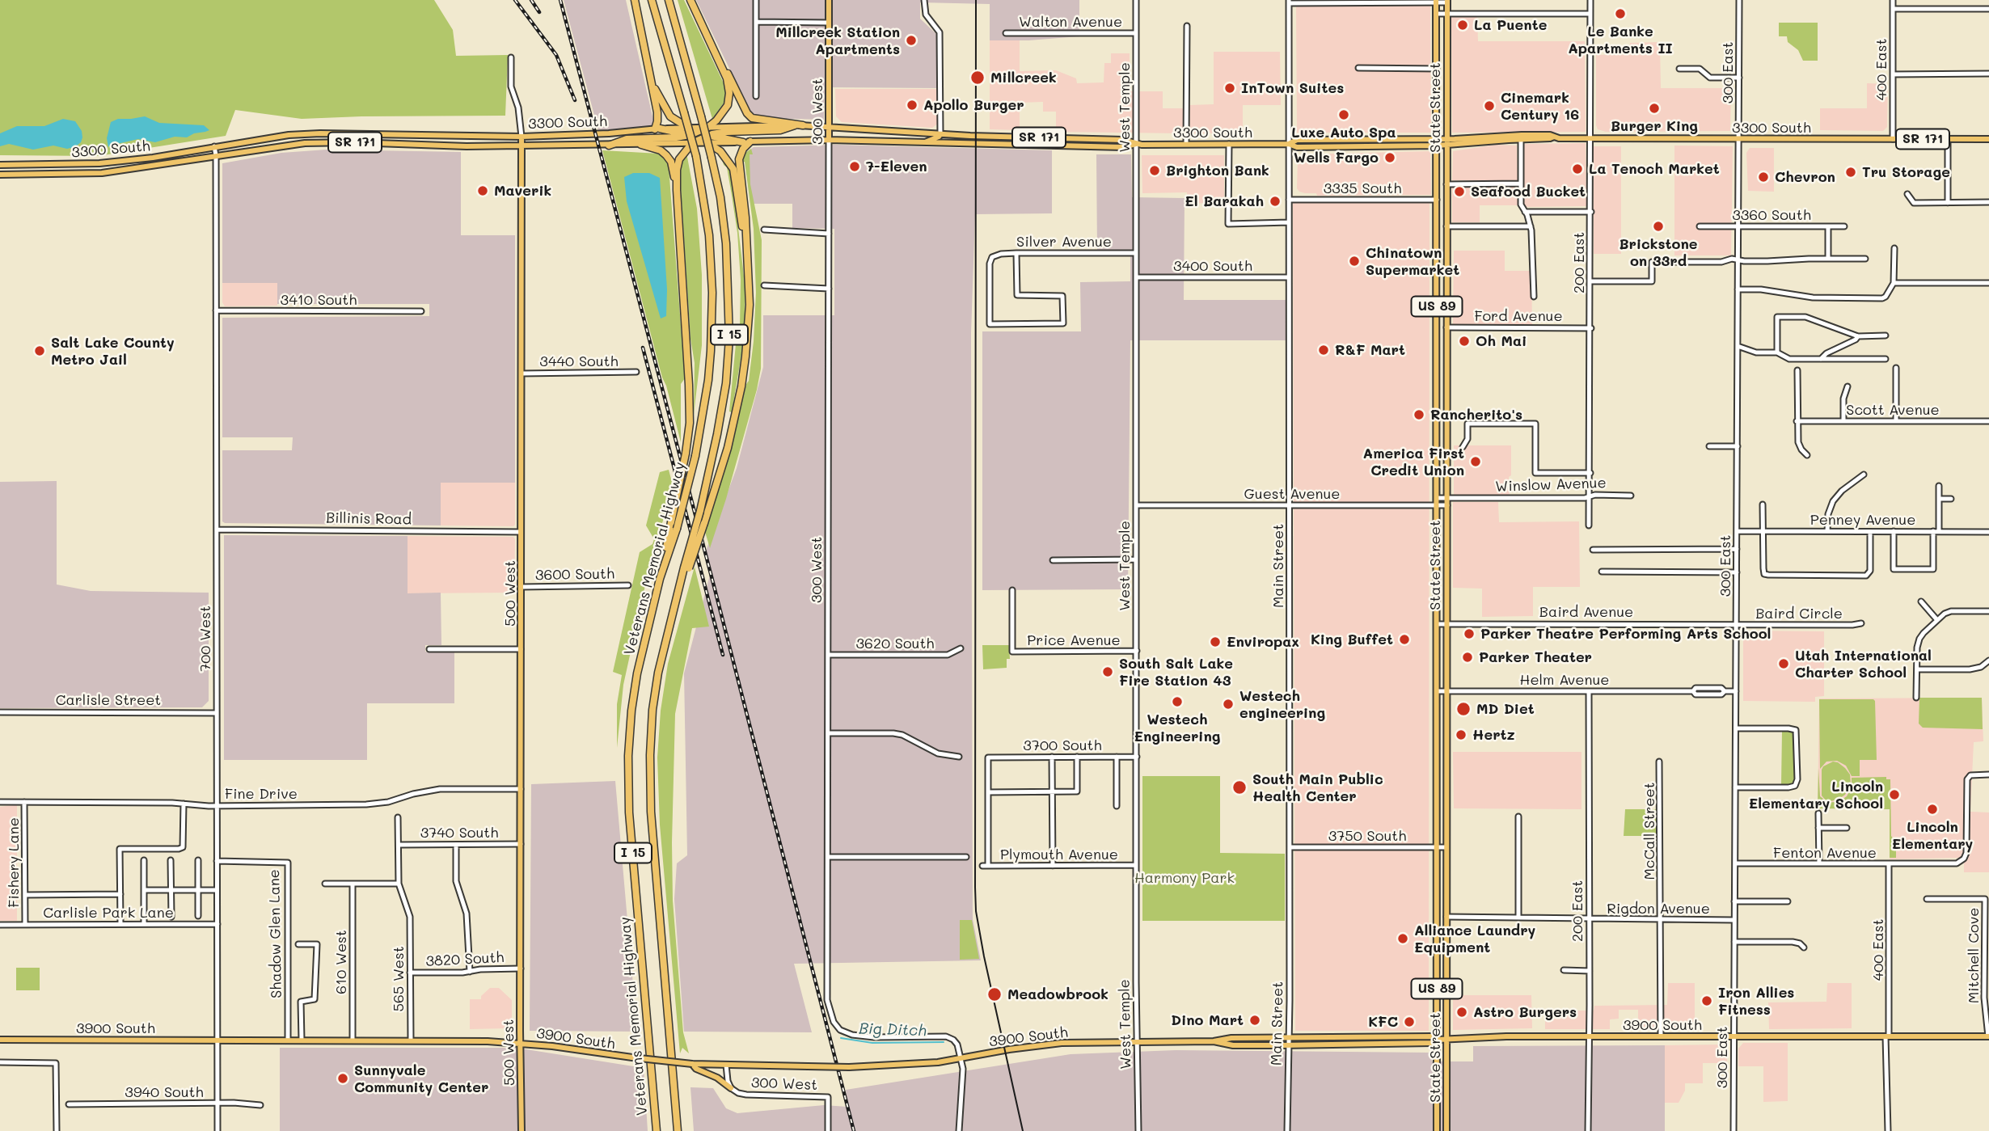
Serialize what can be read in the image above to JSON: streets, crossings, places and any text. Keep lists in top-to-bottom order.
{
  "streets": {
    "highway": ["I 15", "Veterans Memorial Highway"],
    "main road": [
      "State Street",
      "300 West",
      "3300 South",
      "SR 171",
      "US 89",
      "500 West",
      "3900 South"
    ],
    "street": [
      "Walton Avenue",
      "400 East",
      "300 East",
      "West Temple",
      "3335 South",
      "3360 South",
      "Silver Avenue",
      "200 East",
      "3400 South",
      "3410 South",
      "Ford Avenue",
      "3440 South",
      "Scott Avenue",
      "Winslow Avenue",
      "Guest Avenue",
      "Billinis Road",
      "Penney Avenue",
      "Main Street",
      "3600 South",
      "Baird Avenue",
      "Baird Circle",
      "700 West",
      "Price Avenue",
      "3620 South",
      "Helm Avenue",
      "Carlisle Street",
      "3700 South",
      "Fine Drive",
      "McCall Street",
      "3740 South",
      "3750 South",
      "Fenton Avenue",
      "Plymouth Avenue",
      "Fishery Lane",
      "Rigdon Avenue",
      "Carlisle Park Lane",
      "Shadow Glen Lane",
      "Mitchell Cove",
      "3820 South",
      "610 West",
      "565 West",
      "3940 South"
    ]
  },
  "crossings": [
    ["Walton Avenue", "West Temple"],
    ["400 East", "3300 South"],
    ["400 East", "Fenton Avenue"],
    ["400 East", "3900 South"],
    ["300 East", "3300 South"],
    ["300 East", "3360 South"],
    ["300 East", "Penney Avenue"],
    ["300 East", "Baird Avenue"],
    ["300 East", "Baird Circle"],
    ["300 East", "Helm Avenue"],
    ["300 East", "Fenton Avenue"],
    ["300 East", "Rigdon Avenue"],
    ["300 East", "3900 South"],
    ["West Temple", "3300 South"],
    ["West Temple", "Silver Avenue"],
    ["West Temple", "3400 South"],
    ["West Temple", "Guest Avenue"],
    ["West Temple", "Price Avenue"],
    ["West Temple", "3700 South"],
    ["West Temple", "Plymouth Avenue"],
    ["West Temple", "3900 South"],
    ["State Street", "3300 South"],
    ["State Street", "3335 South"],
    ["State Street", "Ford Avenue"],
    ["State Street", "Winslow Avenue"],
    ["State Street", "Guest Avenue"],
    ["State Street", "Baird Avenue"],
    ["State Street", "Helm Avenue"],
    ["State Street", "3750 South"],
    ["State Street", "Rigdon Avenue"],
    ["State Street", "3900 South"],
    ["300 West", "3300 South"],
    ["300 West", "3620 South"],
    ["300 West", "3900 South"],
    ["3300 South", "200 East"],
    ["3300 South", "Main Street"],
    ["3300 South", "500 West"],
    ["3300 South", "700 West"],
    ["3335 South", "Main Street"],
    ["200 East", "Ford Avenue"],
    ["200 East", "Winslow Avenue"],
    ["200 East", "Helm Avenue"],
    ["200 East", "Rigdon Avenue"],
    ["200 East", "3900 South"],
    ["3400 South", "Main Street"],
    ["3410 South", "700 West"],
    ["3440 South", "500 West"],
    ["Guest Avenue", "Main Street"],
    ["Billinis Road", "500 West"],
    ["Billinis Road", "700 West"],
    ["Main Street", "3750 South"],
    ["Main Street", "3900 South"],
    ["3600 South", "500 West"],
    ["500 West", "Fine Drive"],
    ["500 West", "3740 South"],
    ["500 West", "3820 South"],
    ["500 West", "3900 South"],
    ["Baird Avenue", "Baird Circle"],
    ["700 West", "Carlisle Street"],
    ["700 West", "Fine Drive"],
    ["700 West", "Carlisle Park Lane"],
    ["700 West", "Shadow Glen Lane"],
    ["700 West", "3900 South"],
    ["700 West", "3940 South"],
    ["3700 South", "Plymouth Avenue"],
    ["Fine Drive", "Fishery Lane"],
    ["McCall Street", "Rigdon Avenue"],
    ["McCall Street", "3900 South"],
    ["3740 South", "565 West"],
    ["Fishery Lane", "Carlisle Park Lane"],
    ["Shadow Glen Lane", "3900 South"],
    ["Mitchell Cove", "3900 South"],
    ["3820 South", "565 West"],
    ["610 West", "3900 South"],
    ["565 West", "3900 South"]
  ],
  "water": ["Big Ditch"],
  "parks": ["Harmony Park"],
  "places": [
    "Le Banke Apartments II",
    "La Puente",
    "Millcreek Station Apartments",
    "Millcreek",
    "InTown Suites",
    "Apollo Burger",
    "Cinemark Century 16",
    "Burger King",
    "Luxe Auto Spa",
    "Wells Fargo",
    "7-Eleven",
    "La Tenoch Market",
    "Brighton Bank",
    "Tru Storage",
    "Chevron",
    "Maverik",
    "Seafood Bucket",
    "El Barakah",
    "Brickstone on 33rd",
    "Chinatown Supermarket",
    "Oh Mai",
    "R&F Mart",
    "Salt Lake County Metro Jail",
    "Rancherito's",
    "America First Credit Union",
    "Parker Theatre Performing Arts School",
    "King Buffet",
    "Enviropax",
    "Parker Theater",
    "Utah International Charter School",
    "South Salt Lake Fire Station 43",
    "Westech Engineering",
    "Westech engineering",
    "MD Diet",
    "Hertz",
    "South Main Public Health Center",
    "Lincoln Elementary School",
    "Lincoln Elementary",
    "Alliance Laundry Equipment",
    "Meadowbrook",
    "Iron Allies Fitness",
    "Astro Burgers",
    "Dino Mart",
    "KFC",
    "Sunnyvale Community Center"
  ]
}
